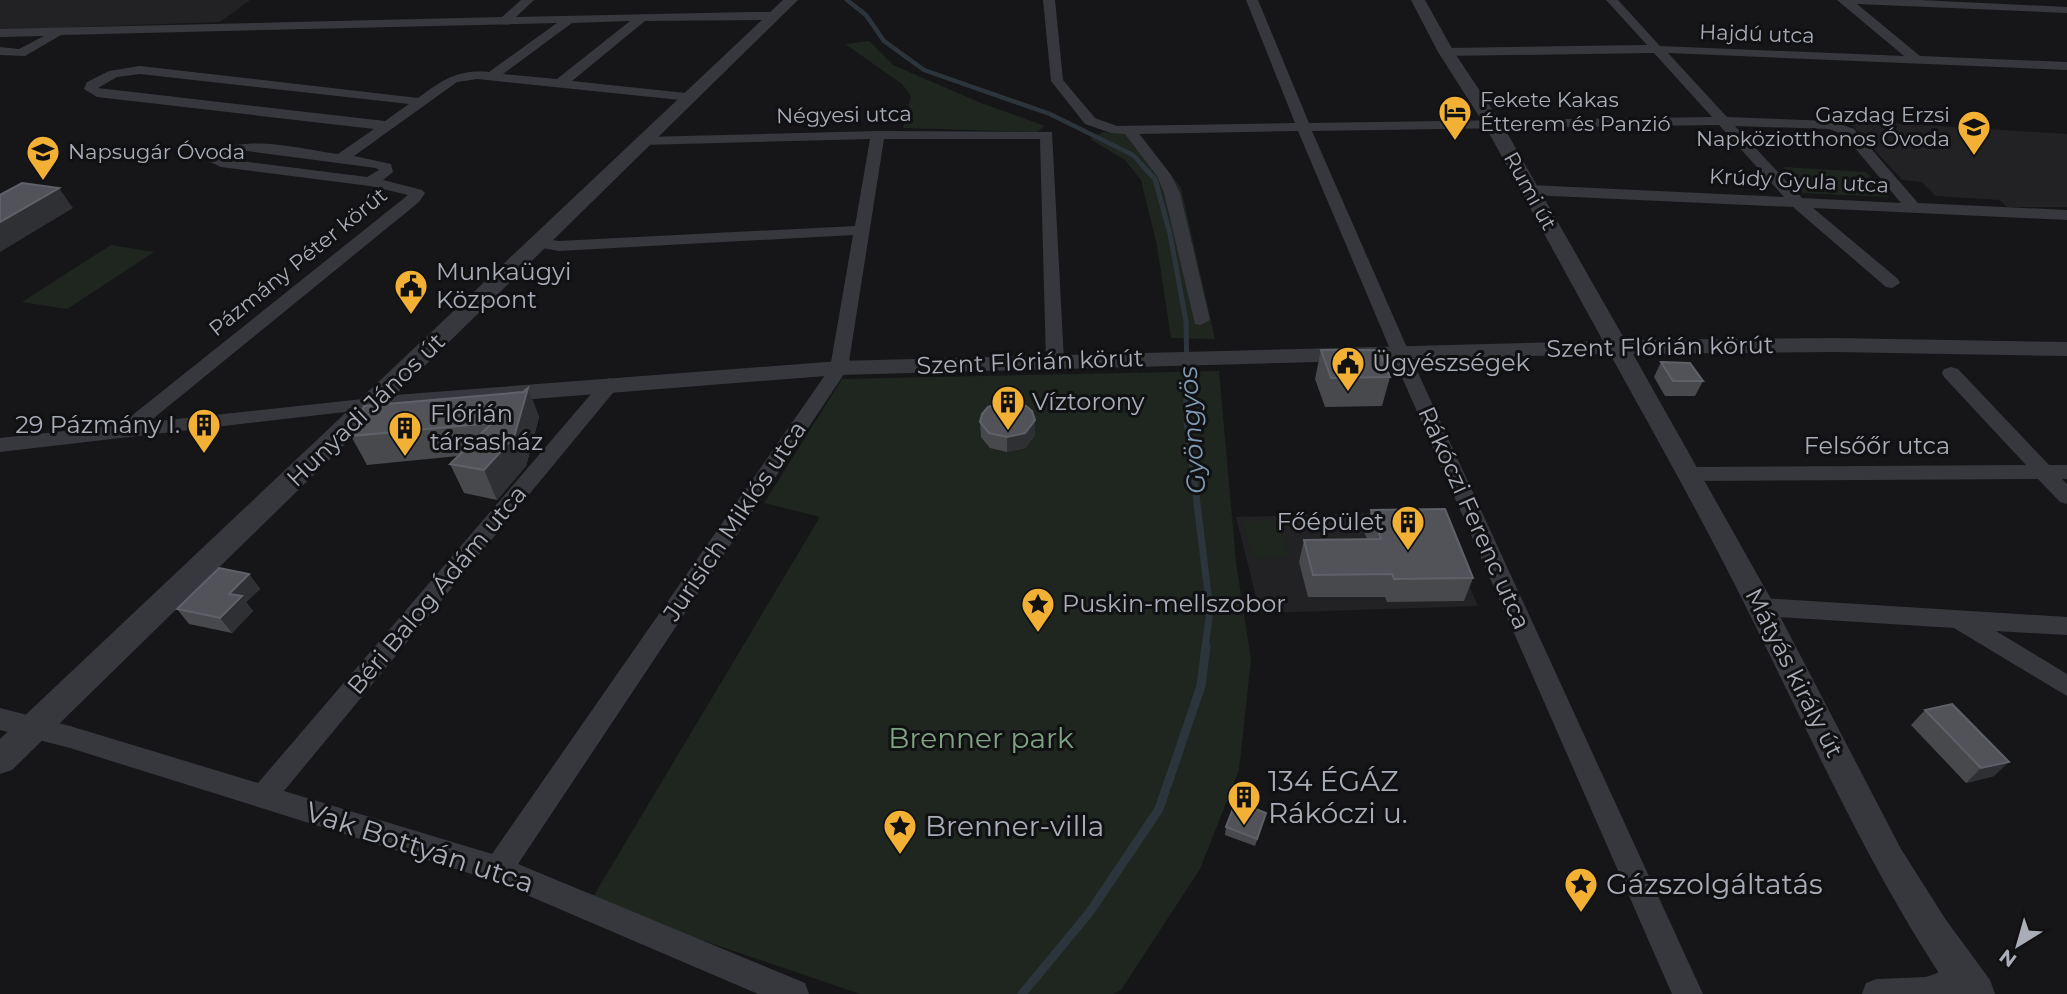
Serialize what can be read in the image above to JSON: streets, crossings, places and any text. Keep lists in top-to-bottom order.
{
  "streets": {
    "street": [
      "Hajdú utca",
      "Négyesi utca",
      "Krúdy Gyula utca",
      "Rumi út",
      "Pázmány Péter körút",
      "Szent Flórián körút",
      "Hunyadi János út",
      "Felsőőr utca",
      "Rákóczi Ferenc utca",
      "Jurisich Miklós utca",
      "Béri Balog Ádám utca",
      "Mátyás király út",
      "Vak Bottyán utca"
    ]
  },
  "crossings": [
    ["Hajdú utca", "Rumi út"],
    ["Négyesi utca", "Szent Flórián körút"],
    ["Négyesi utca", "Hunyadi János út"],
    ["Négyesi utca", "Jurisich Miklós utca"],
    ["Krúdy Gyula utca", "Rumi út"],
    ["Rumi út", "Szent Flórián körút"],
    ["Rumi út", "Mátyás király út"],
    ["Szent Flórián körút", "Hunyadi János út"],
    ["Szent Flórián körút", "Rákóczi Ferenc utca"],
    ["Szent Flórián körút", "Jurisich Miklós utca"],
    ["Szent Flórián körút", "Béri Balog Ádám utca"],
    ["Szent Flórián körút", "Mátyás király út"],
    ["Hunyadi János út", "Vak Bottyán utca"],
    ["Felsőőr utca", "Mátyás király út"],
    ["Jurisich Miklós utca", "Vak Bottyán utca"],
    ["Béri Balog Ádám utca", "Vak Bottyán utca"]
  ],
  "water": ["Gyöngyös"],
  "parks": ["Brenner park"],
  "places": {
    "hotel": ["Fekete Kakas Étterem és Panzió"],
    "school or university": ["Gazdag Erzsi Napköziotthonos Óvoda", "Napsugár Óvoda"],
    "public building": ["Munkaügyi Központ", "Ügyészségek"],
    "building": [
      "Víztorony",
      "29 Pázmány I.",
      "Flórián társasház",
      "Főépület",
      "134 ÉGÁZ Rákóczi u."
    ],
    "place": ["Puskin-mellszobor", "Brenner-villa", "Gázszolgáltatás"]
  },
  "north": "bottom left"
}
